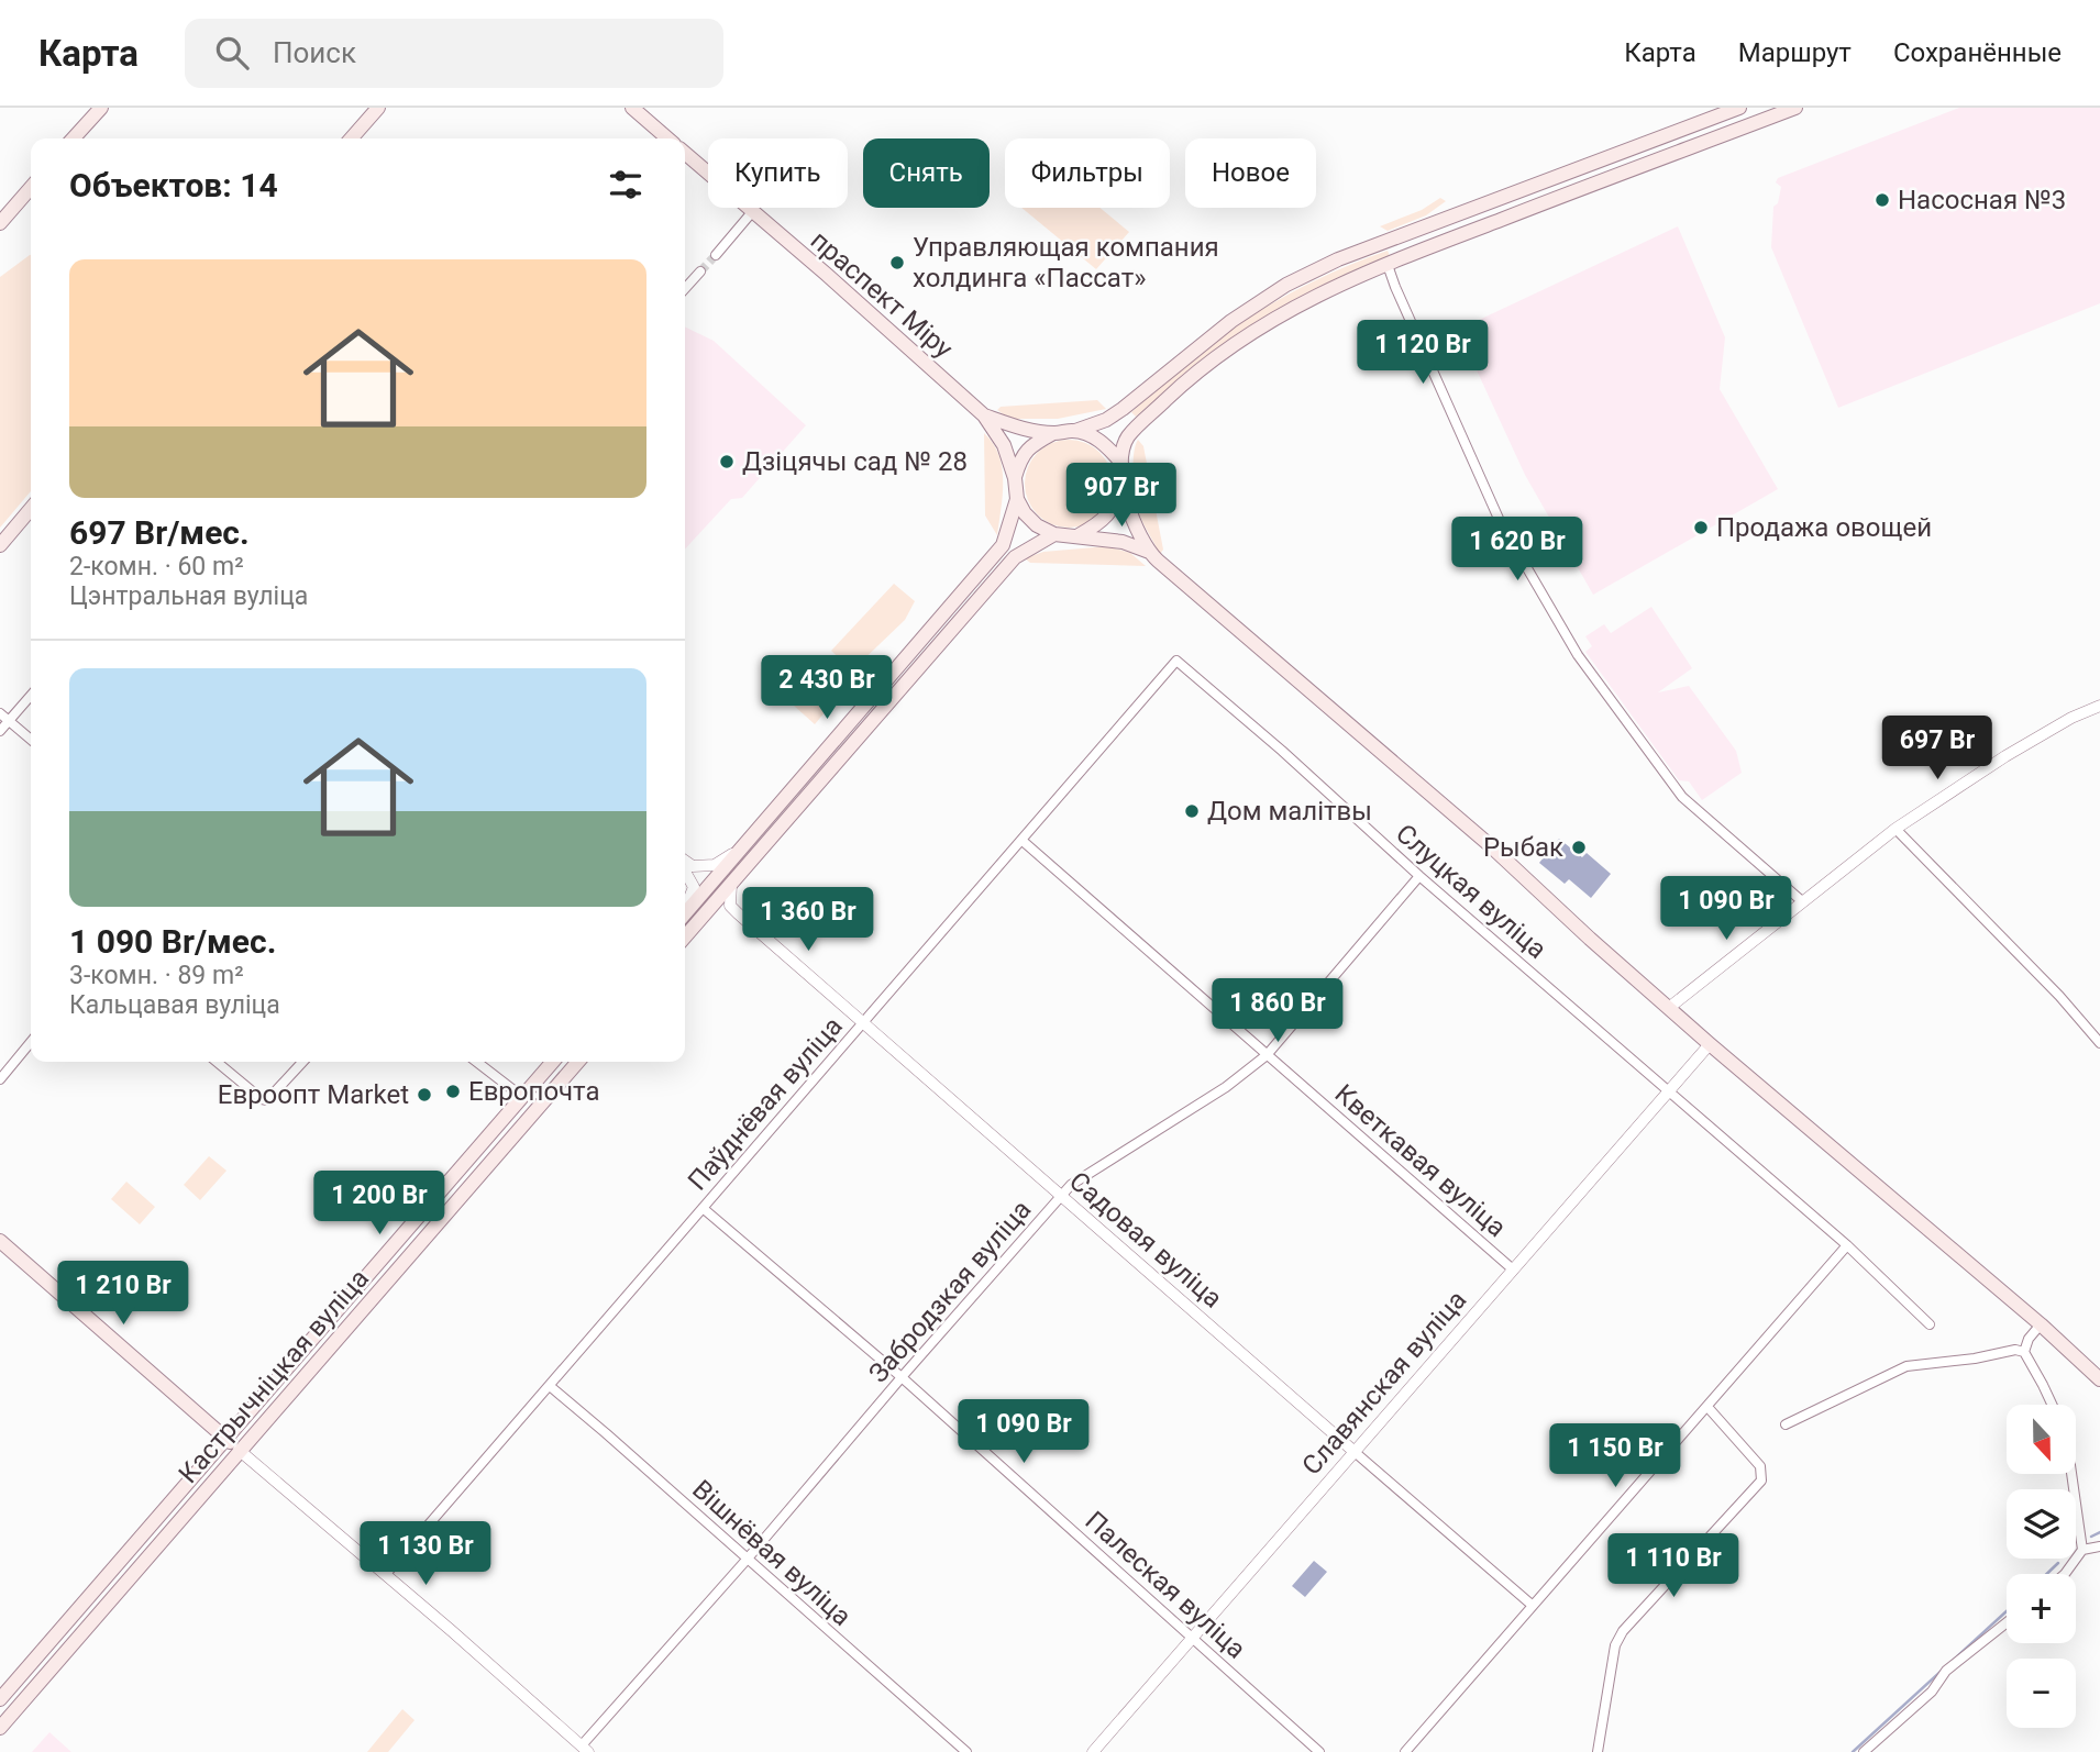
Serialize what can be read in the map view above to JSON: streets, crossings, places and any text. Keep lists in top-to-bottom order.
{
  "streets": {
    "main road": ["праспект Міру", "Кастрычніцкая вуліца"],
    "street": [
      "Слуцкая вуліца",
      "Паўднёвая вуліца",
      "Кветкавая вуліца",
      "Садовая вуліца",
      "Забродзкая вуліца",
      "Славянская вуліца",
      "Вішнёвая вуліца",
      "Палеская вуліца"
    ]
  },
  "crossings": [
    ["Слуцкая вуліца", "Паўднёвая вуліца"],
    ["Слуцкая вуліца", "Забродзкая вуліца"],
    ["Слуцкая вуліца", "Славянская вуліца"],
    ["Паўднёвая вуліца", "Кветкавая вуліца"],
    ["Паўднёвая вуліца", "Садовая вуліца"],
    ["Паўднёвая вуліца", "Вішнёвая вуліца"],
    ["Паўднёвая вуліца", "Палеская вуліца"],
    ["Кветкавая вуліца", "Забродзкая вуліца"],
    ["Кветкавая вуліца", "Славянская вуліца"],
    ["Садовая вуліца", "Забродзкая вуліца"],
    ["Садовая вуліца", "Славянская вуліца"],
    ["Забродзкая вуліца", "Вішнёвая вуліца"],
    ["Забродзкая вуліца", "Палеская вуліца"],
    ["Славянская вуліца", "Палеская вуліца"]
  ],
  "places": [
    "Насосная №3",
    "Управляющая компания холдинга «Пассат»",
    "Дзіцячы сад № 28",
    "Продажа овощей",
    "Дом малітвы",
    "Рыбак",
    "Европочта",
    "Евроопт Market"
  ],
  "north": "bottom",
  "page": {
    "header": "Карта",
    "search": "Поиск",
    "nav": ["Карта", "Маршрут", "Сохранённые"],
    "chip": [
      "Купить",
      "Снять",
      "Фильтры",
      "Новое"
    ],
    "heading": "Объектов: 14",
    "list": [
      {
        "name": "697 Br/мес.",
        "note": "2-комн. · 60 m² · Цэнтральная вуліца"
      },
      {
        "name": "1 090 Br/мес.",
        "note": "3-комн. · 89 m² · Кальцавая вуліца"
      }
    ],
    "price": [
      "1 120 Br",
      "907 Br",
      "1 620 Br",
      "2 430 Br",
      "697 Br",
      "1 090 Br",
      "1 360 Br",
      "1 860 Br",
      "1 200 Br",
      "1 210 Br",
      "1 090 Br",
      "1 150 Br",
      "1 130 Br",
      "1 110 Br"
    ],
    "map_buttons": ["+", "−"]
  }
}
